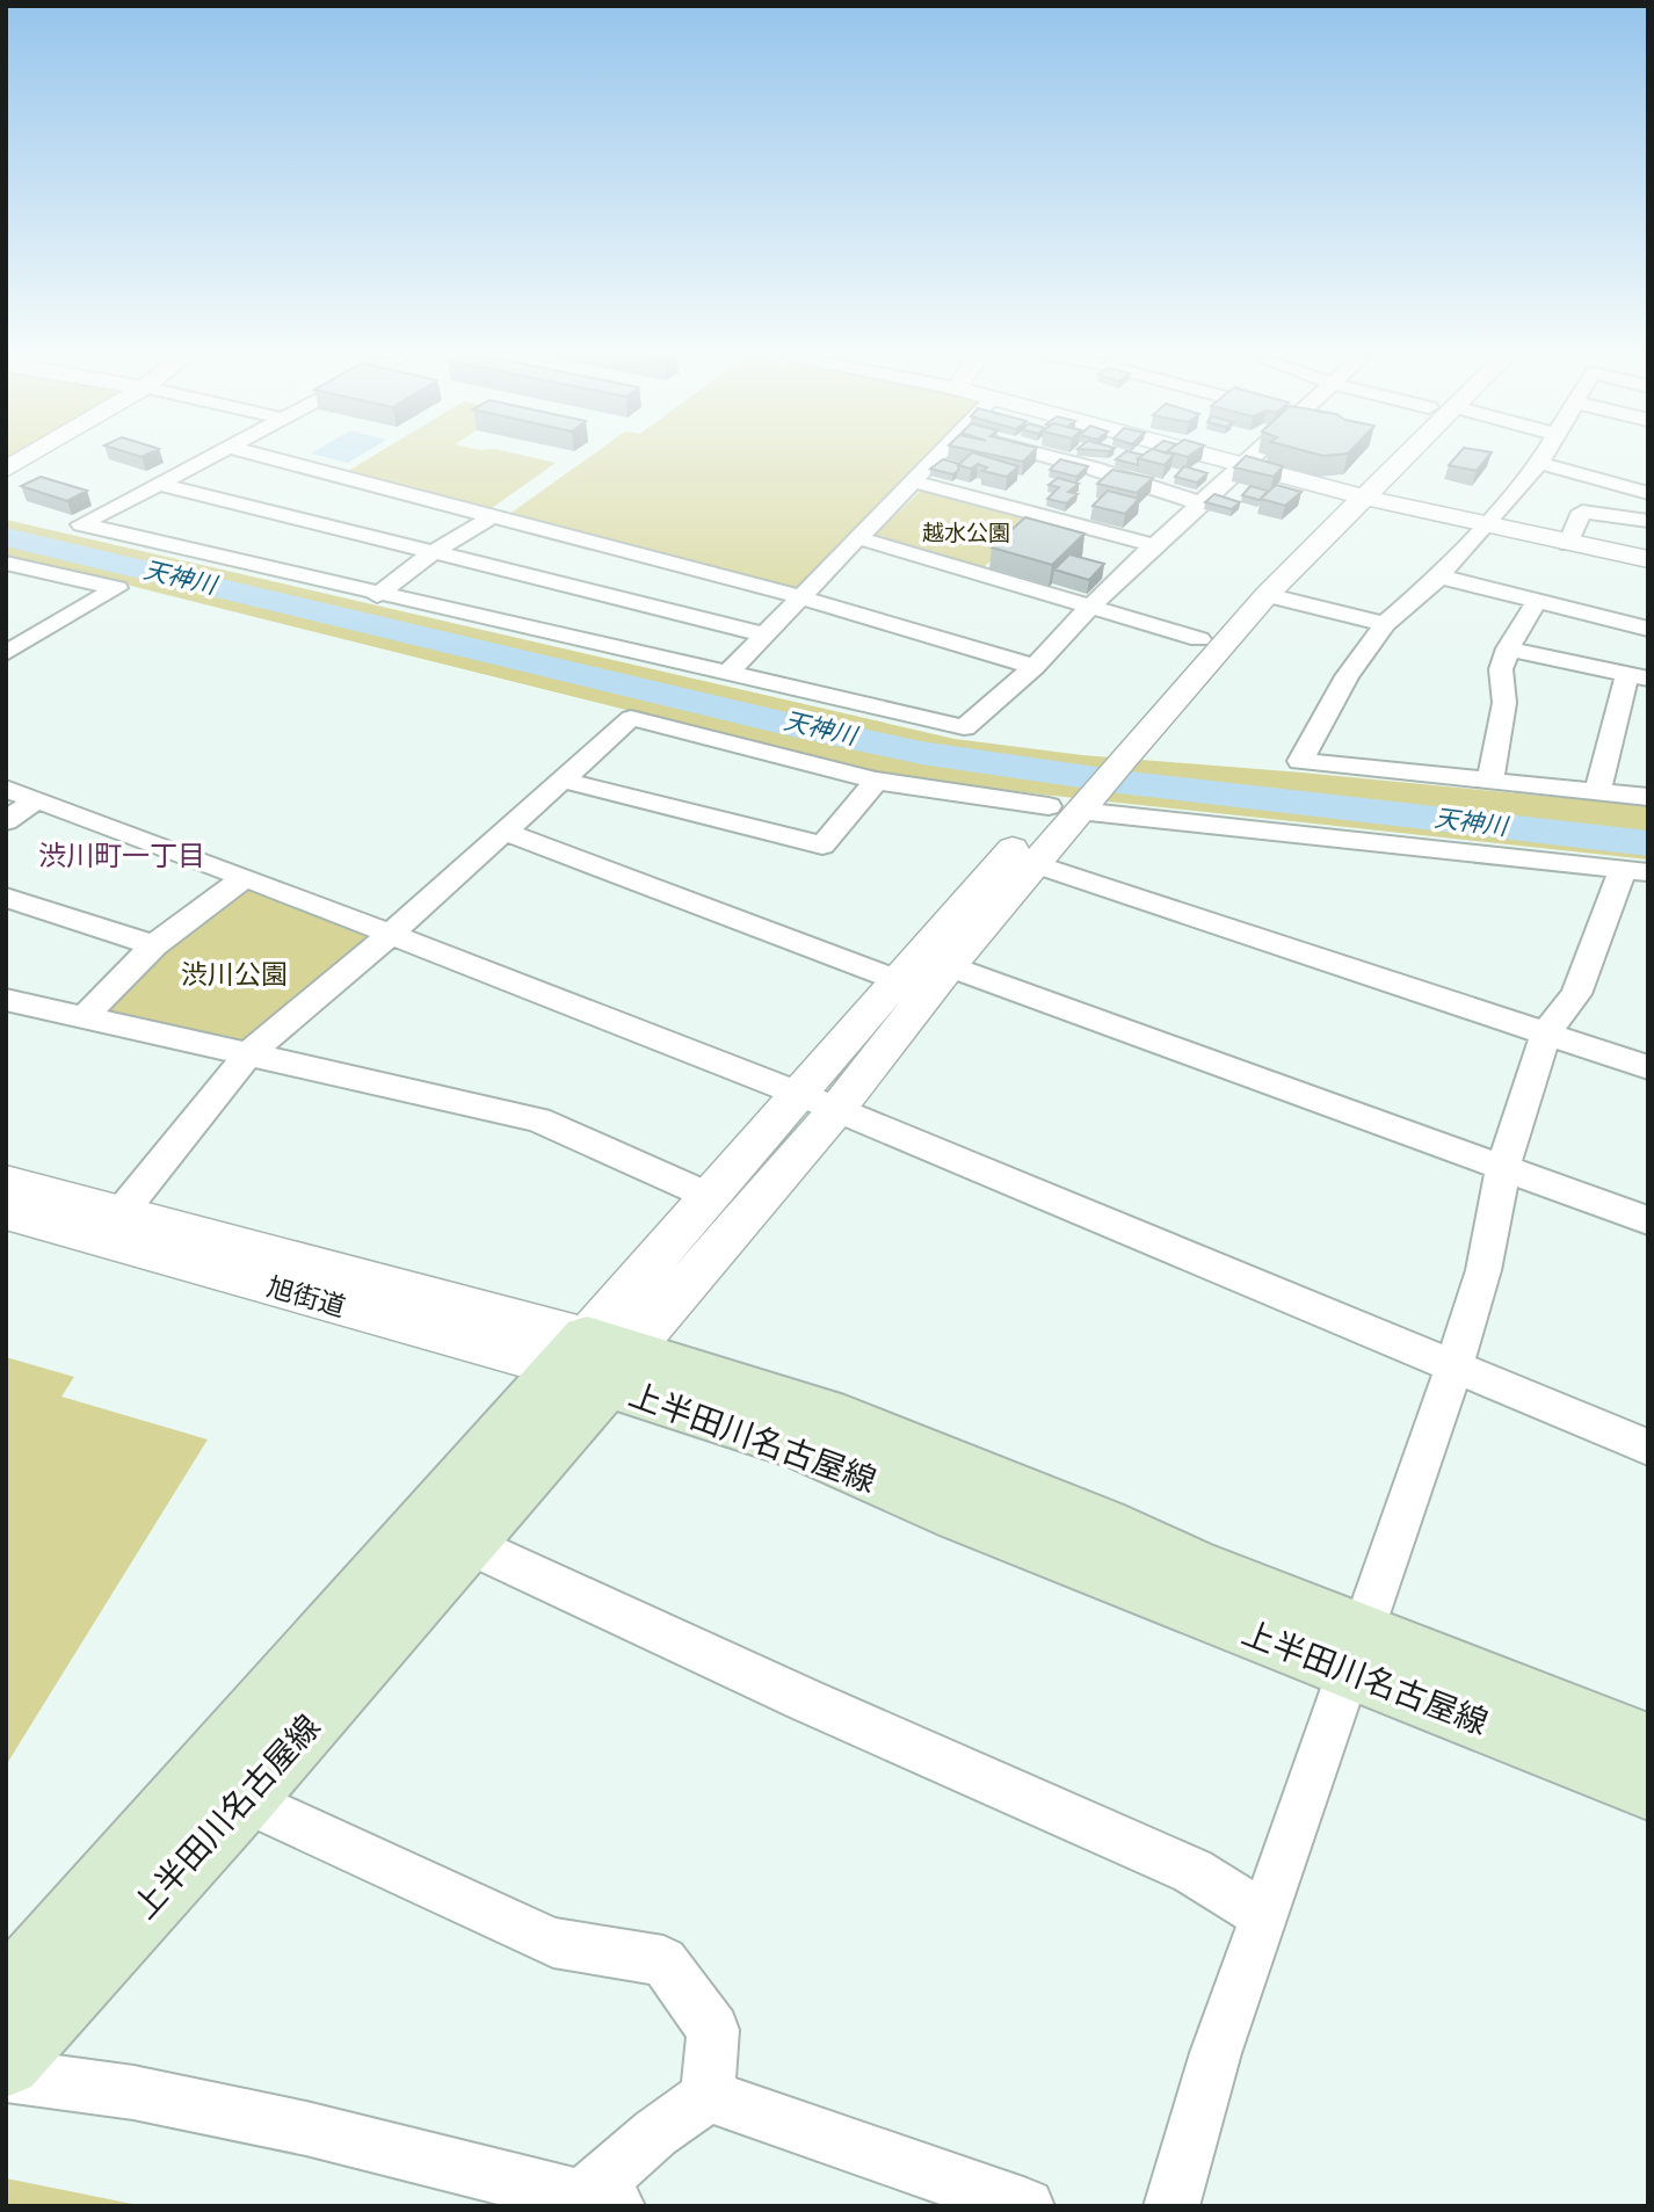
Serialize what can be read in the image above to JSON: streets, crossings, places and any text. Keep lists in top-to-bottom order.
{
  "streets": {
    "main road": ["上半田川名古屋線"],
    "street": ["旭街道"]
  },
  "crossings": [
    ["旭街道", "上半田川名古屋線"]
  ],
  "districts": ["渋川町一丁目"],
  "water": ["天神川"],
  "parks": ["越水公園", "渋川公園"]
}
